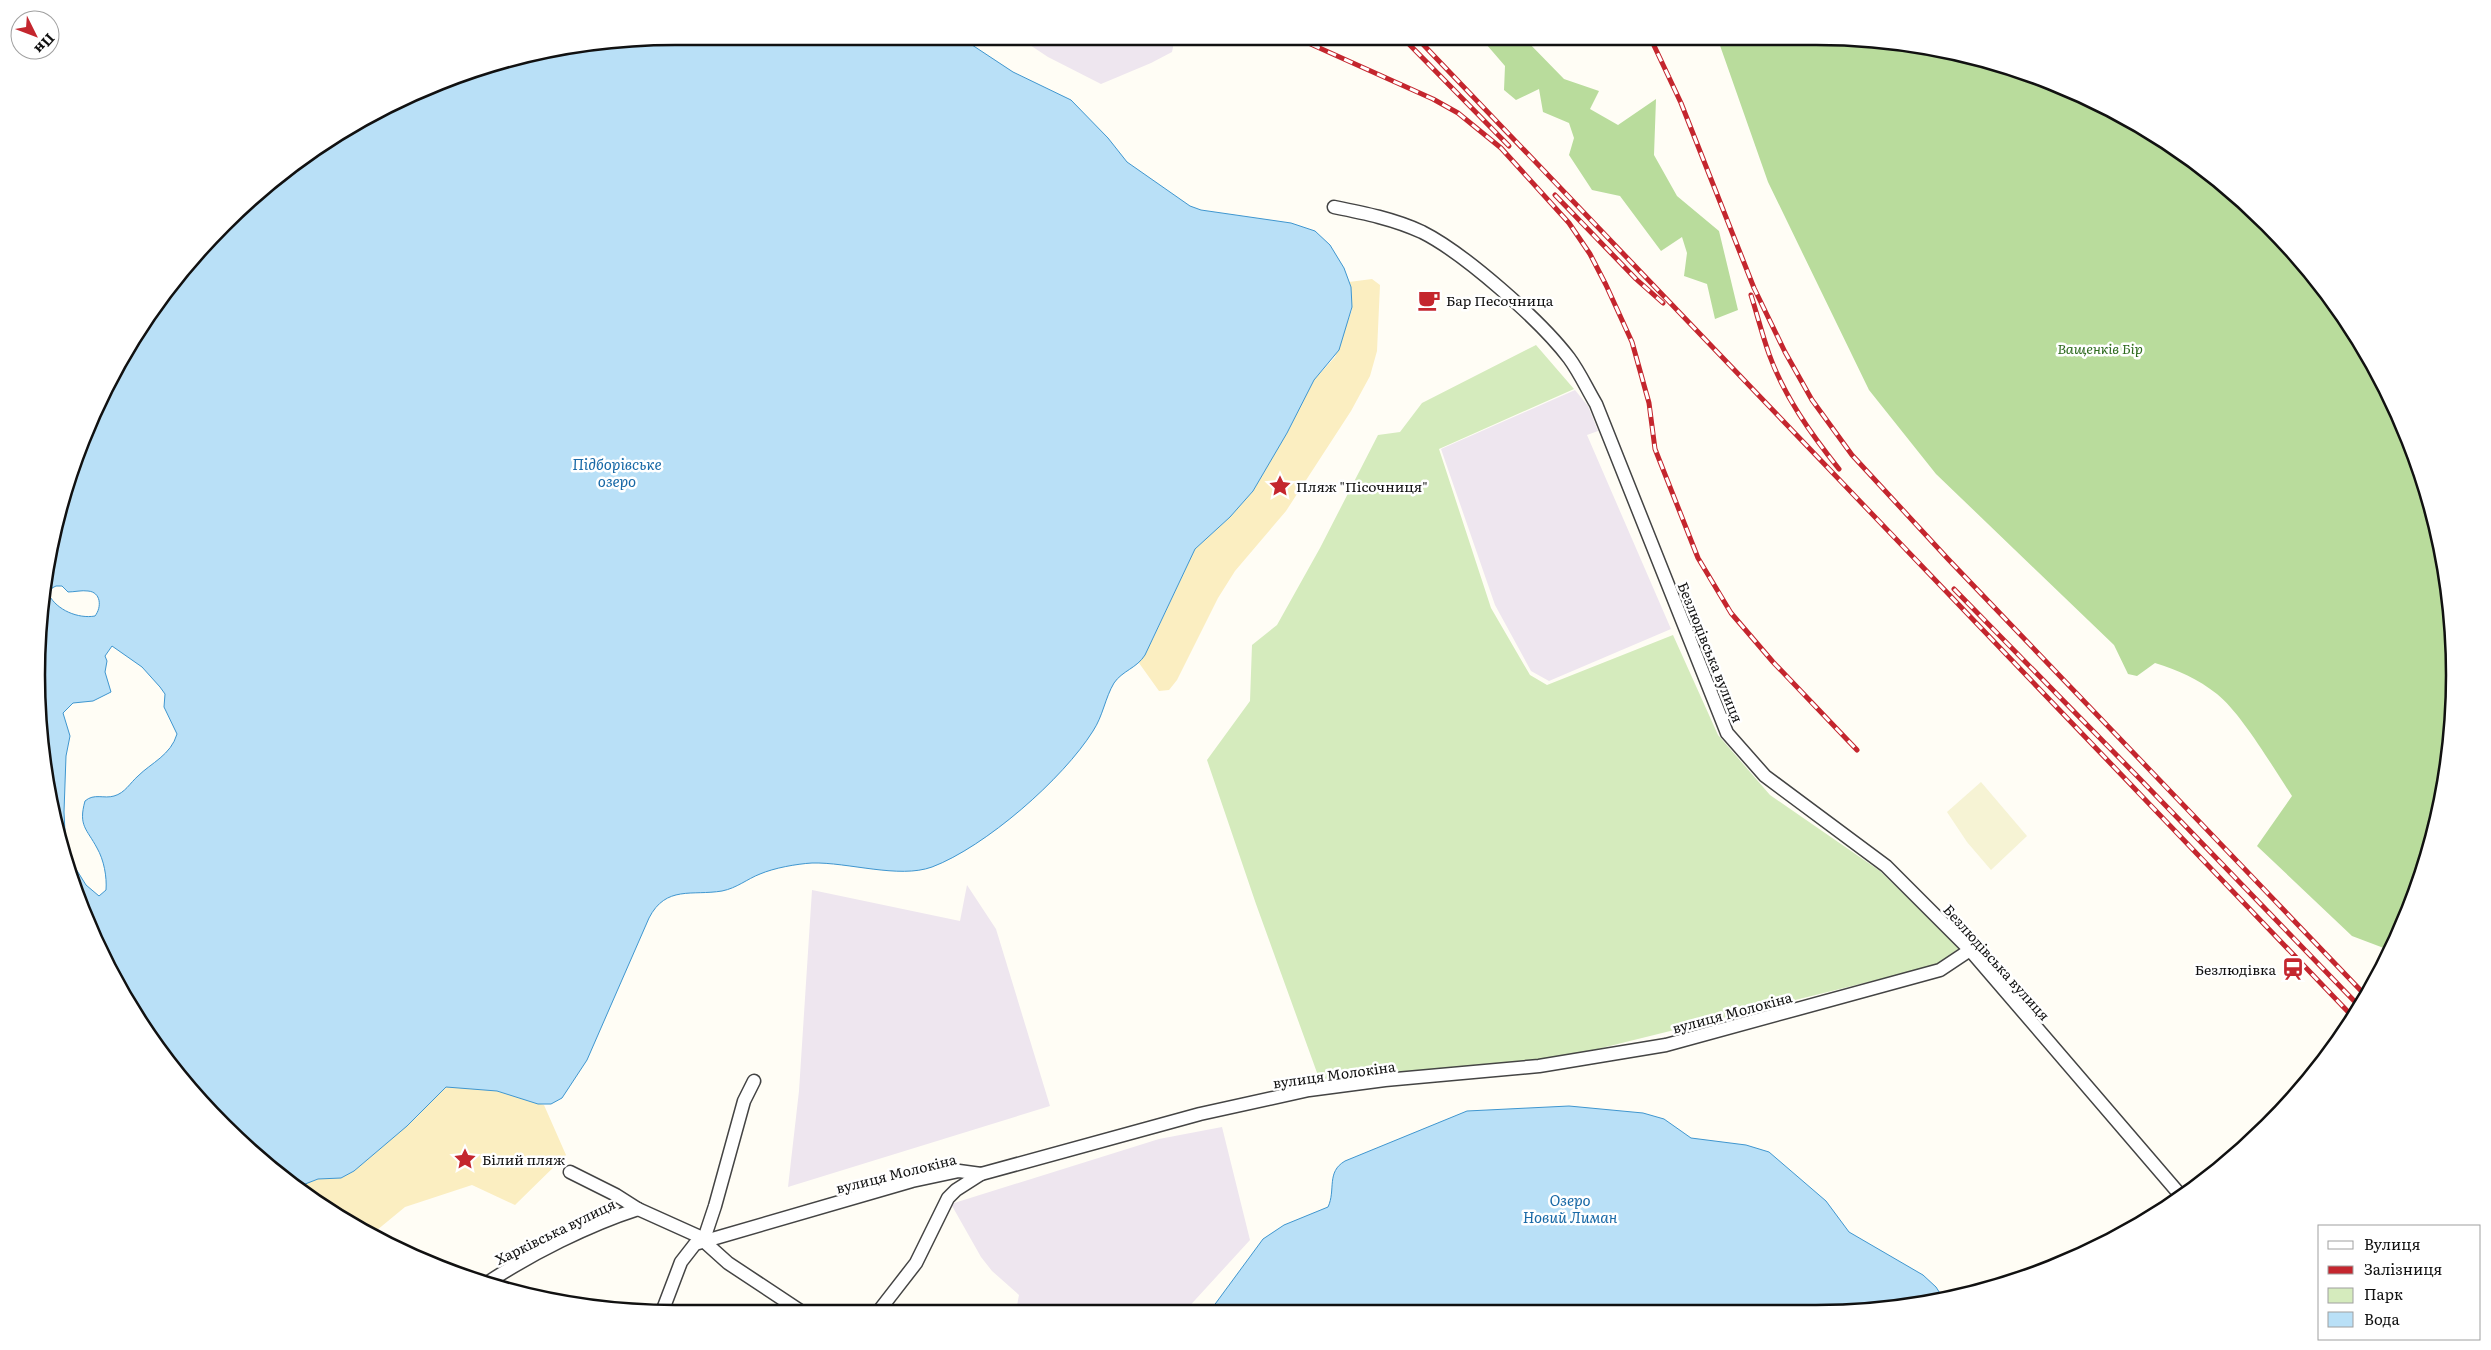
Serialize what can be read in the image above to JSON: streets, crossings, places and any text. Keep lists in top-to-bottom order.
{
  "streets": {
    "street": ["Безлюдівська вулиця", "вулиця Молокіна", "Харківська вулиця"]
  },
  "crossings": [
    ["Безлюдівська вулиця", "вулиця Молокіна"]
  ],
  "water": ["Підборівське озеро", "Озеро Новий Лиман"],
  "parks": ["Ващенків Бір"],
  "places": {
    "cafe": ["Бар Песочница"],
    "place": ["Пляж \"Пісочниця\"", "Білий пляж"],
    "station": ["Безлюдівка"]
  },
  "legend": [
    "Вулиця",
    "Залізниця",
    "Парк",
    "Вода"
  ],
  "north": "bottom right"
}
